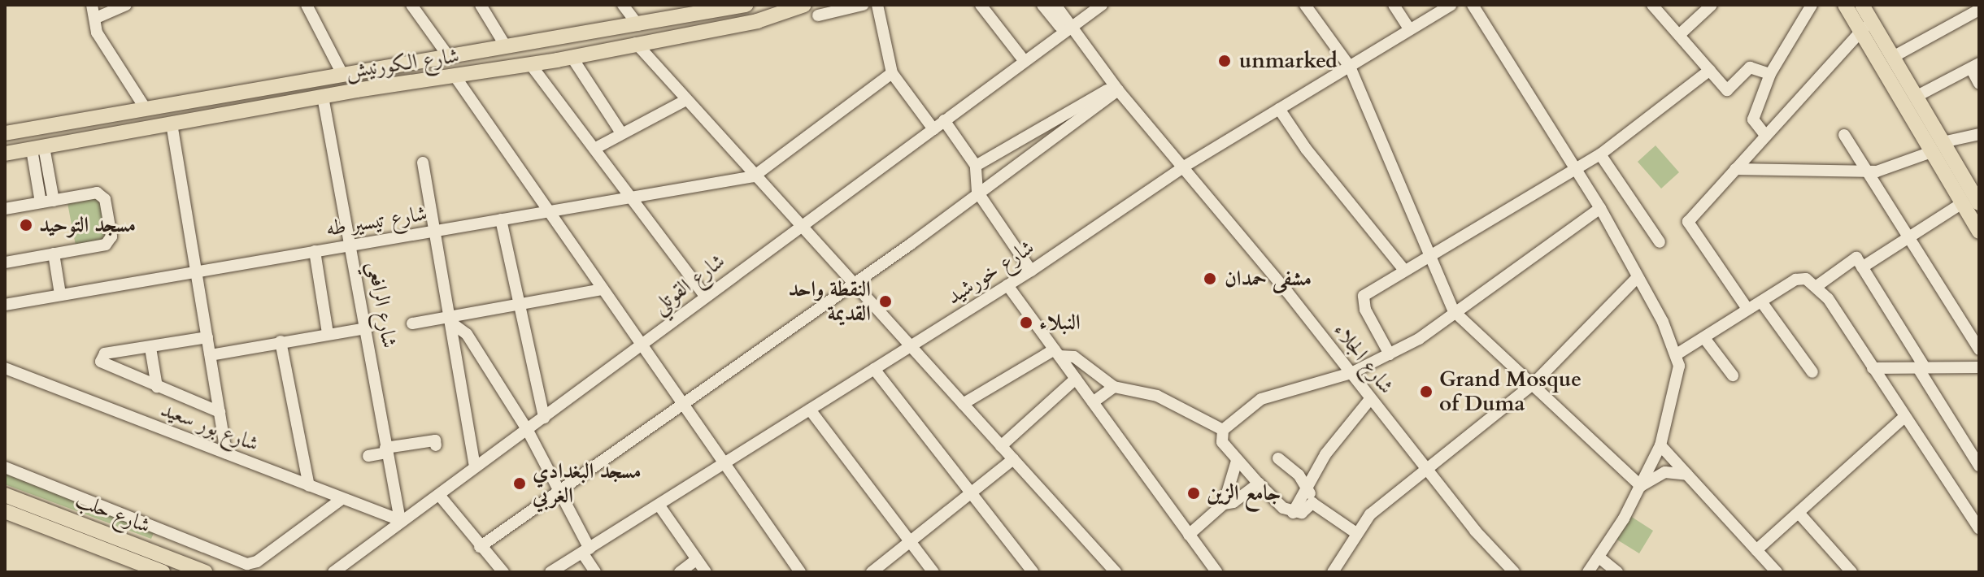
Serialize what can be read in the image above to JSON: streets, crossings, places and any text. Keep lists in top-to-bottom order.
{
  "streets": {
    "main road": ["شارع الكورنيش", "شارع حلب"],
    "street": [
      "شارع تيسير طه",
      "شارع خورشيد",
      "شارع القوتلي",
      "شارع الرافعي",
      "شارع الجلاء",
      "شارع بور سعيد"
    ]
  },
  "crossings": [
    ["شارع الكورنيش", "شارع الرافعي"],
    ["شارع تيسير طه", "شارع الرافعي"],
    ["شارع خورشيد", "شارع الجلاء"],
    ["شارع القوتلي", "شارع الرافعي"],
    ["شارع القوتلي", "شارع الجلاء"],
    ["شارع القوتلي", "شارع بور سعيد"],
    ["شارع الرافعي", "شارع بور سعيد"]
  ],
  "places": [
    "unmarked",
    "مسجد التوحيد",
    "مشفى حمدان",
    "النقطة واحد القديمة",
    "النبلاء",
    "Grand Mosque of Duma",
    "مسجد البغدادي الغربي",
    "جامع الزين"
  ]
}
